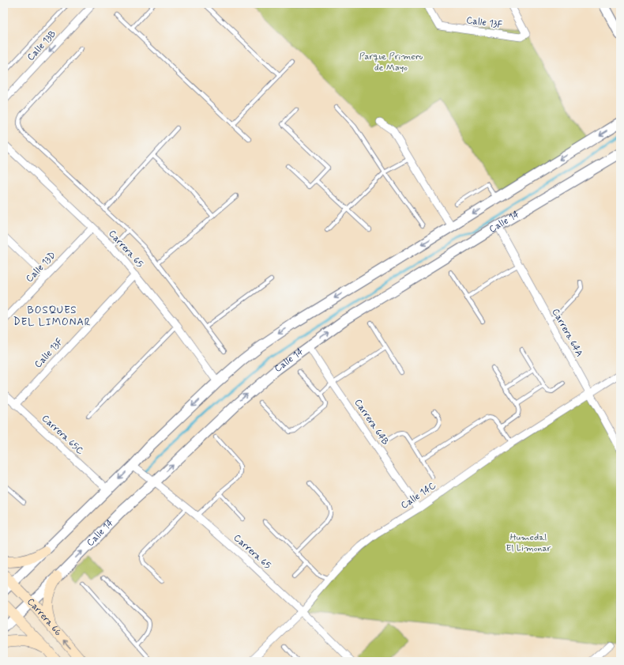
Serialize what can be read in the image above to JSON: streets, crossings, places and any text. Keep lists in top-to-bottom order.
{
  "streets": {
    "main road": ["Carrera 66"],
    "street": [
      "Calle 13F",
      "Calle 13B",
      "Calle 14",
      "Carrera 65",
      "Calle 13D",
      "Carrera 64A",
      "Carrera 64B",
      "Carrera 65C",
      "Calle 14C"
    ]
  },
  "crossings": [
    ["Calle 13F", "Carrera 65"],
    ["Calle 13F", "Carrera 65C"],
    ["Calle 14", "Carrera 65"],
    ["Calle 14", "Carrera 64A"],
    ["Calle 14", "Carrera 64B"],
    ["Calle 14", "Carrera 66"],
    ["Carrera 65", "Calle 13D"],
    ["Carrera 65", "Calle 14C"],
    ["Carrera 64A", "Calle 14C"],
    ["Carrera 64B", "Calle 14C"]
  ],
  "one_way": ["Calle 13B"],
  "districts": ["BOSQUES DEL LIMONAR"],
  "parks": ["Parque Primero de Mayo", "Humedal El Limonar"]
}
